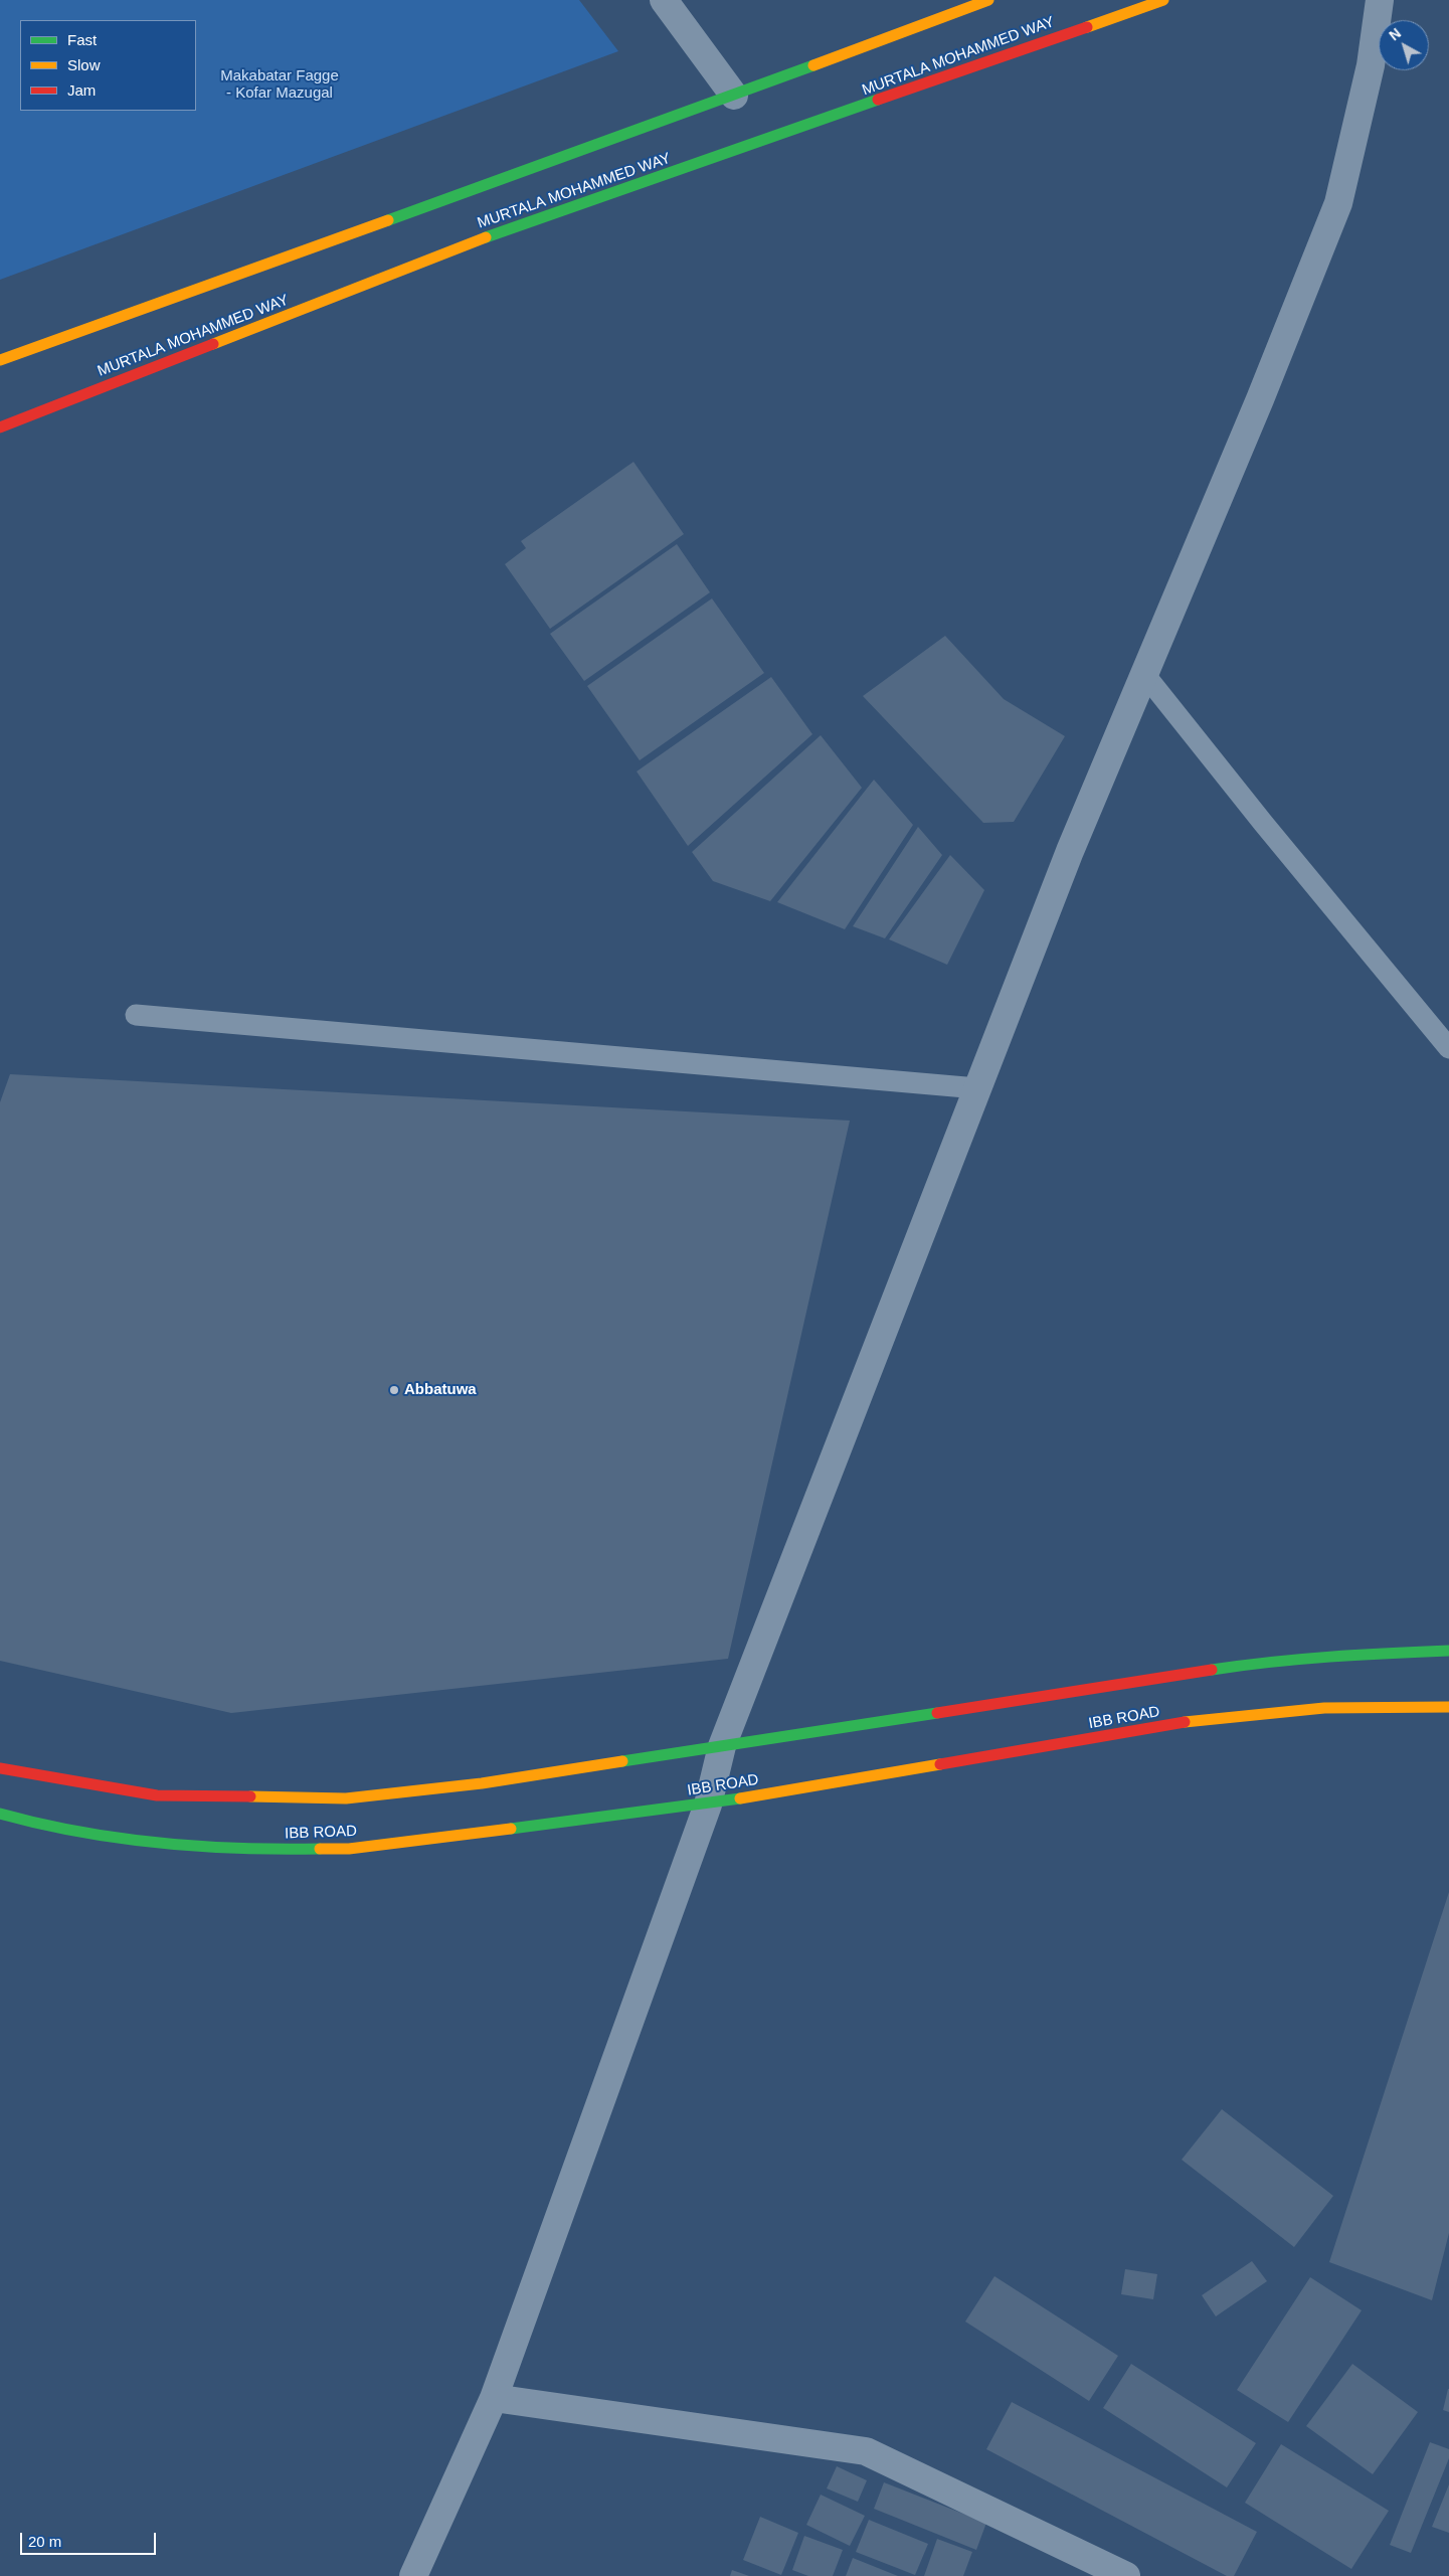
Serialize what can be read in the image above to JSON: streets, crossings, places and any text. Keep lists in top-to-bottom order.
{
  "streets": {
    "main road": ["MURTALA MOHAMMED WAY", "IBB ROAD"]
  },
  "parks": ["Makabatar Fagge - Kofar Mazugal"],
  "places": ["Abbatuwa"],
  "legend": ["Fast", "Slow", "Jam"],
  "scale_bar": "20 m",
  "north": "top left"
}
